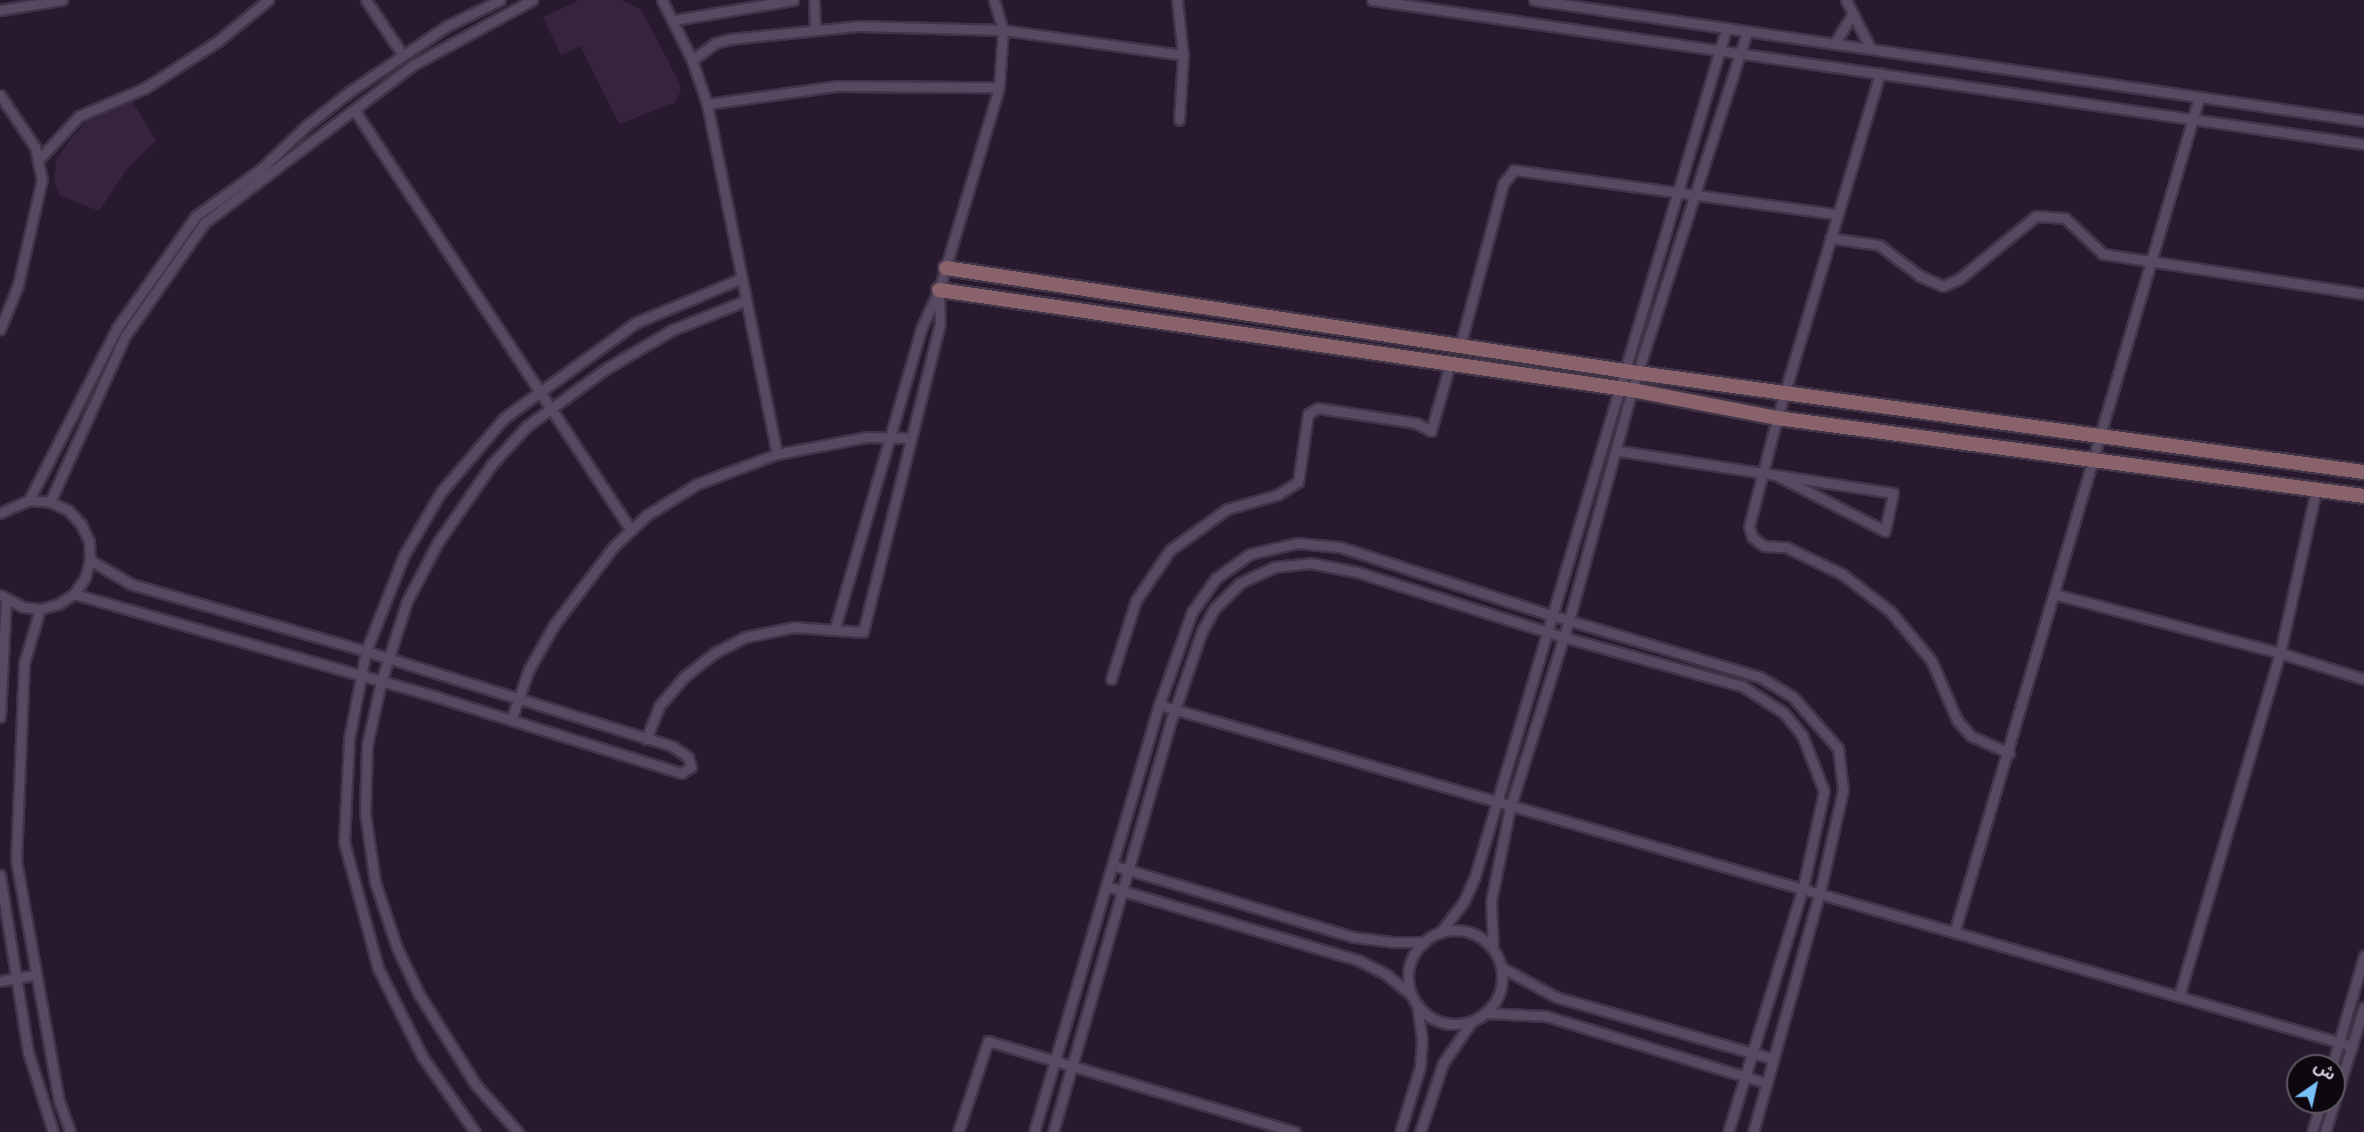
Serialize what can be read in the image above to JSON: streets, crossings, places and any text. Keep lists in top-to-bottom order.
{
  "north": "top right"
}
